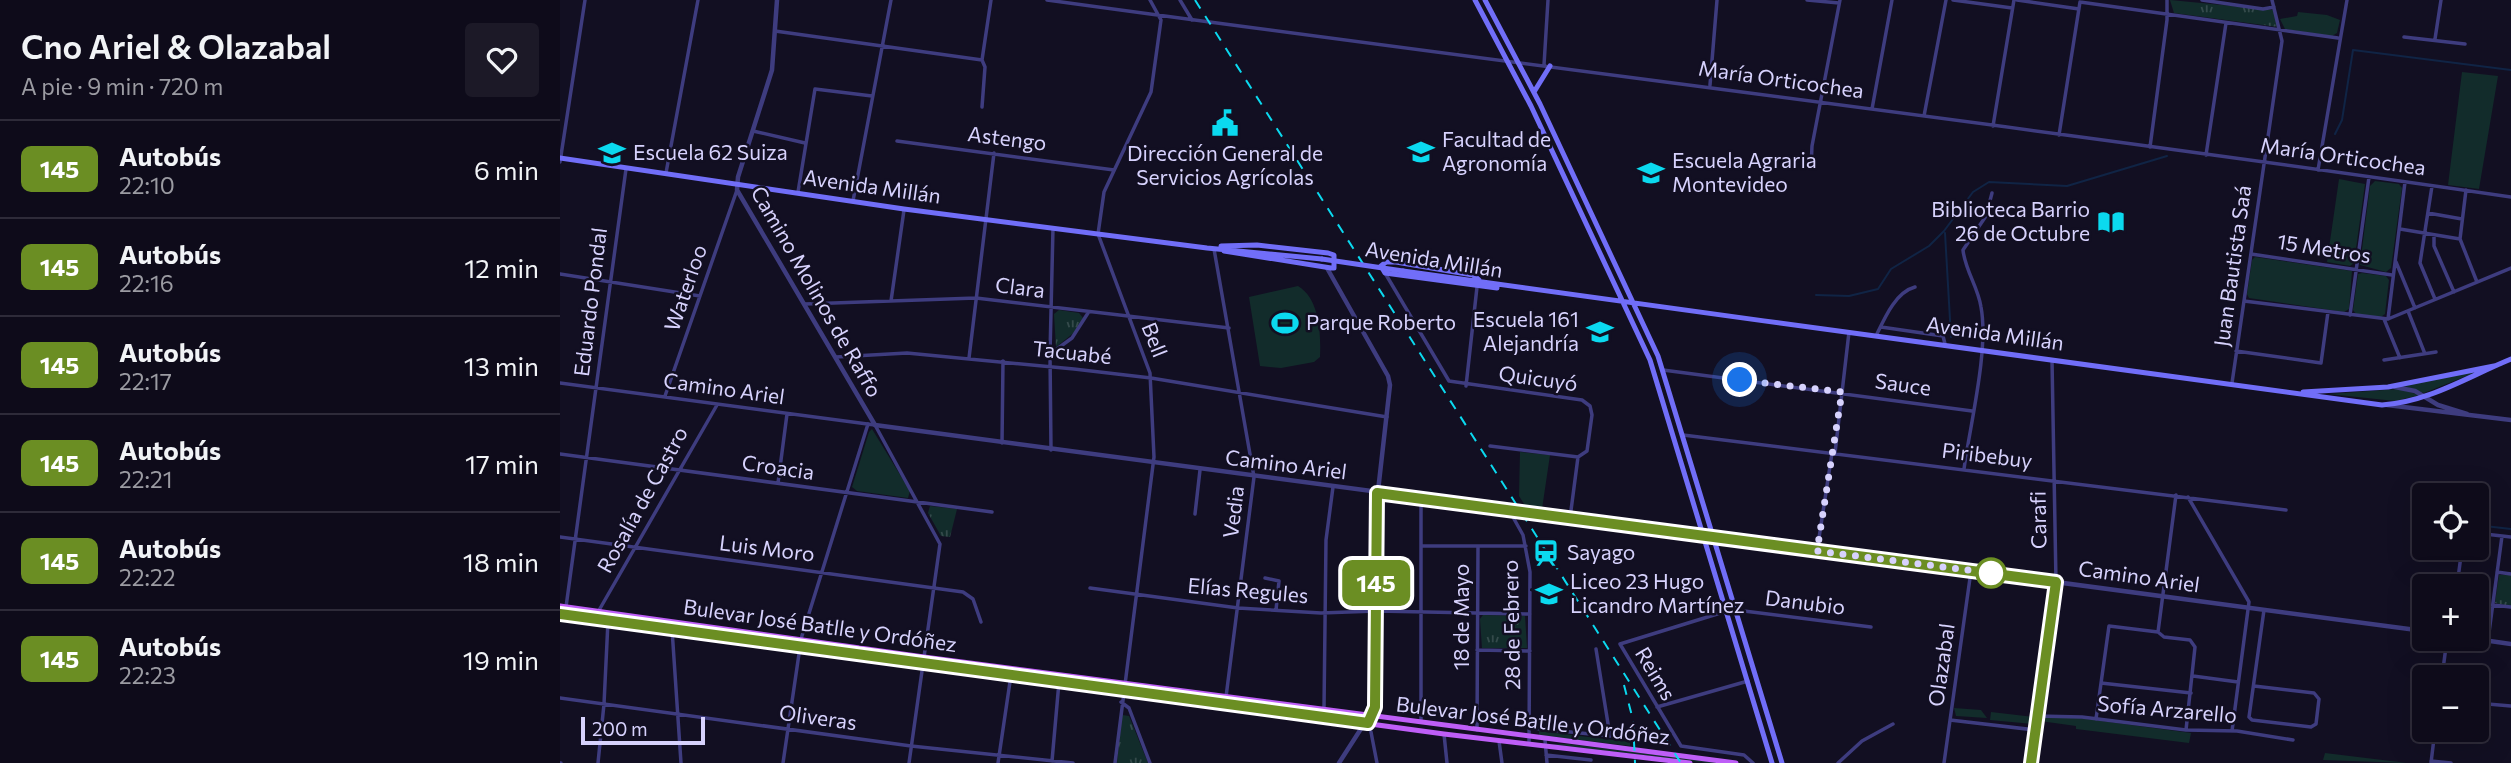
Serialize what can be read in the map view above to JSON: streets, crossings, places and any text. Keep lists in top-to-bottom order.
{
  "streets": {
    "main road": ["Avenida Millán", "Bulevar José Batlle y Ordóñez"],
    "street": [
      "María Orticochea",
      "Astengo",
      "15 Metros",
      "Juan Bautista Saá",
      "Waterloo",
      "Clara",
      "Camino Molinos de Raffo",
      "Eduardo Pondal",
      "Bell",
      "Tacuabé",
      "Quicuyó",
      "Sauce",
      "Camino Ariel",
      "Piribebuy",
      "Croacia",
      "Rosalía de Castro",
      "Vedia",
      "Carafi",
      "Luis Moro",
      "Elías Regules",
      "Danubio",
      "18 de Mayo",
      "28 de Febrero",
      "Olazabal",
      "Reims",
      "Sofía Arzarello",
      "Oliveras"
    ]
  },
  "crossings": [
    ["María Orticochea", "Juan Bautista Saá"],
    ["María Orticochea", "Bell"],
    ["Astengo", "Bell"],
    ["Avenida Millán", "Juan Bautista Saá"],
    ["Avenida Millán", "Camino Molinos de Raffo"],
    ["Avenida Millán", "Eduardo Pondal"],
    ["Avenida Millán", "Bell"],
    ["Avenida Millán", "Vedia"],
    ["Avenida Millán", "Carafi"],
    ["15 Metros", "Juan Bautista Saá"],
    ["Waterloo", "Camino Molinos de Raffo"],
    ["Waterloo", "Camino Ariel"],
    ["Clara", "Camino Molinos de Raffo"],
    ["Clara", "Bell"],
    ["Clara", "Vedia"],
    ["Camino Molinos de Raffo", "Tacuabé"],
    ["Camino Molinos de Raffo", "Camino Ariel"],
    ["Camino Molinos de Raffo", "Croacia"],
    ["Camino Molinos de Raffo", "Luis Moro"],
    ["Eduardo Pondal", "Camino Ariel"],
    ["Eduardo Pondal", "Croacia"],
    ["Eduardo Pondal", "Luis Moro"],
    ["Eduardo Pondal", "Bulevar José Batlle y Ordóñez"],
    ["Bell", "Tacuabé"],
    ["Bell", "Camino Ariel"],
    ["Bell", "Elías Regules"],
    ["Bell", "Bulevar José Batlle y Ordóñez"],
    ["Tacuabé", "Vedia"],
    ["Quicuyó", "Camino Ariel"],
    ["Camino Ariel", "Rosalía de Castro"],
    ["Camino Ariel", "Vedia"],
    ["Camino Ariel", "Carafi"],
    ["Camino Ariel", "28 de Febrero"],
    ["Camino Ariel", "Olazabal"],
    ["Piribebuy", "Carafi"],
    ["Croacia", "Rosalía de Castro"],
    ["Rosalía de Castro", "Luis Moro"],
    ["Rosalía de Castro", "Bulevar José Batlle y Ordóñez"],
    ["Vedia", "Elías Regules"],
    ["Vedia", "Bulevar José Batlle y Ordóñez"],
    ["Carafi", "Sofía Arzarello"],
    ["Elías Regules", "18 de Mayo"],
    ["Elías Regules", "28 de Febrero"],
    ["18 de Mayo", "Bulevar José Batlle y Ordóñez"],
    ["28 de Febrero", "Bulevar José Batlle y Ordóñez"],
    ["Bulevar José Batlle y Ordóñez", "Reims"]
  ],
  "places": {
    "public building": ["Dirección General de Servicios Agrícolas"],
    "school or university": [
      "Facultad de Agronomía",
      "Escuela 62 Suiza",
      "Escuela Agraria Montevideo",
      "Escuela 161 Alejandría",
      "Liceo 23 Hugo Licandro Martínez"
    ],
    "library": ["Biblioteca Barrio 26 de Octubre"],
    "sports": ["Parque Roberto"],
    "station": ["Sayago"]
  },
  "lines": ["bus line 145"],
  "scale_bar": "200 m",
  "page": {
    "heading": ["Cno Ariel & Olazabal", "A pie · 9 min · 720 m"],
    "on_map": "145",
    "list": [
      {
        "mark": "145",
        "name": "Autobús",
        "note": "22:10",
        "value": "6 min"
      },
      {
        "mark": "145",
        "name": "Autobús",
        "note": "22:16",
        "value": "12 min"
      },
      {
        "mark": "145",
        "name": "Autobús",
        "note": "22:17",
        "value": "13 min"
      },
      {
        "mark": "145",
        "name": "Autobús",
        "note": "22:21",
        "value": "17 min"
      },
      {
        "mark": "145",
        "name": "Autobús",
        "note": "22:22",
        "value": "18 min"
      },
      {
        "mark": "145",
        "name": "Autobús",
        "note": "22:23",
        "value": "19 min"
      }
    ],
    "map_buttons": ["+", "−"],
    "scale": "200 m"
  }
}
